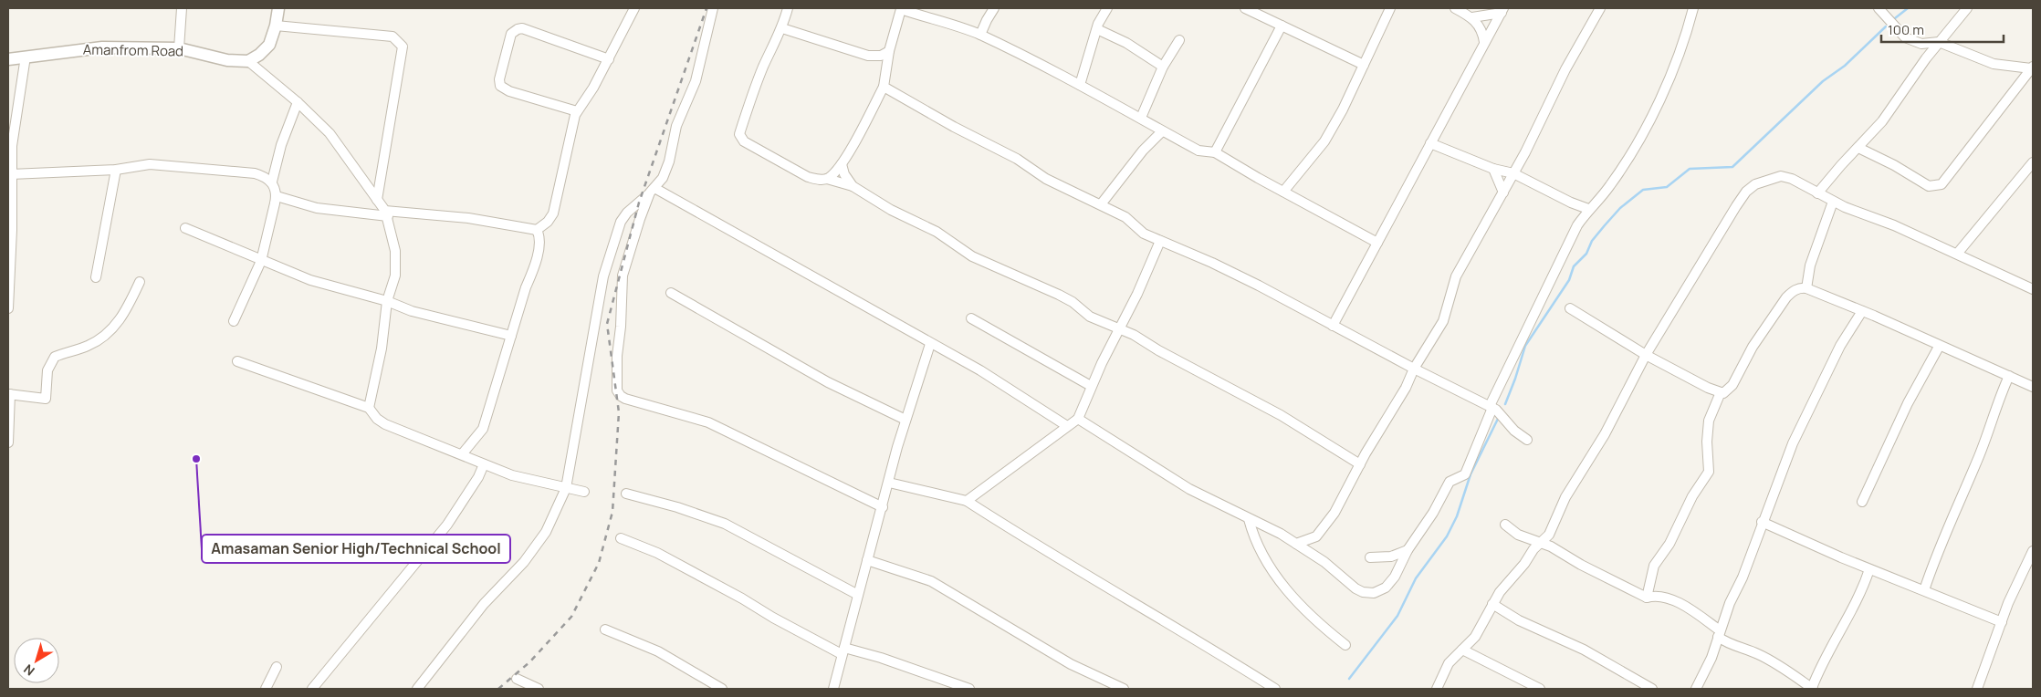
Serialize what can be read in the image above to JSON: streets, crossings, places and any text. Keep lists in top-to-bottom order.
{
  "streets": {
    "street": ["Amanfrom Road"]
  },
  "places": ["Amasaman Senior High/Technical School"],
  "scale_bar": "100 m",
  "north": "bottom left"
}
